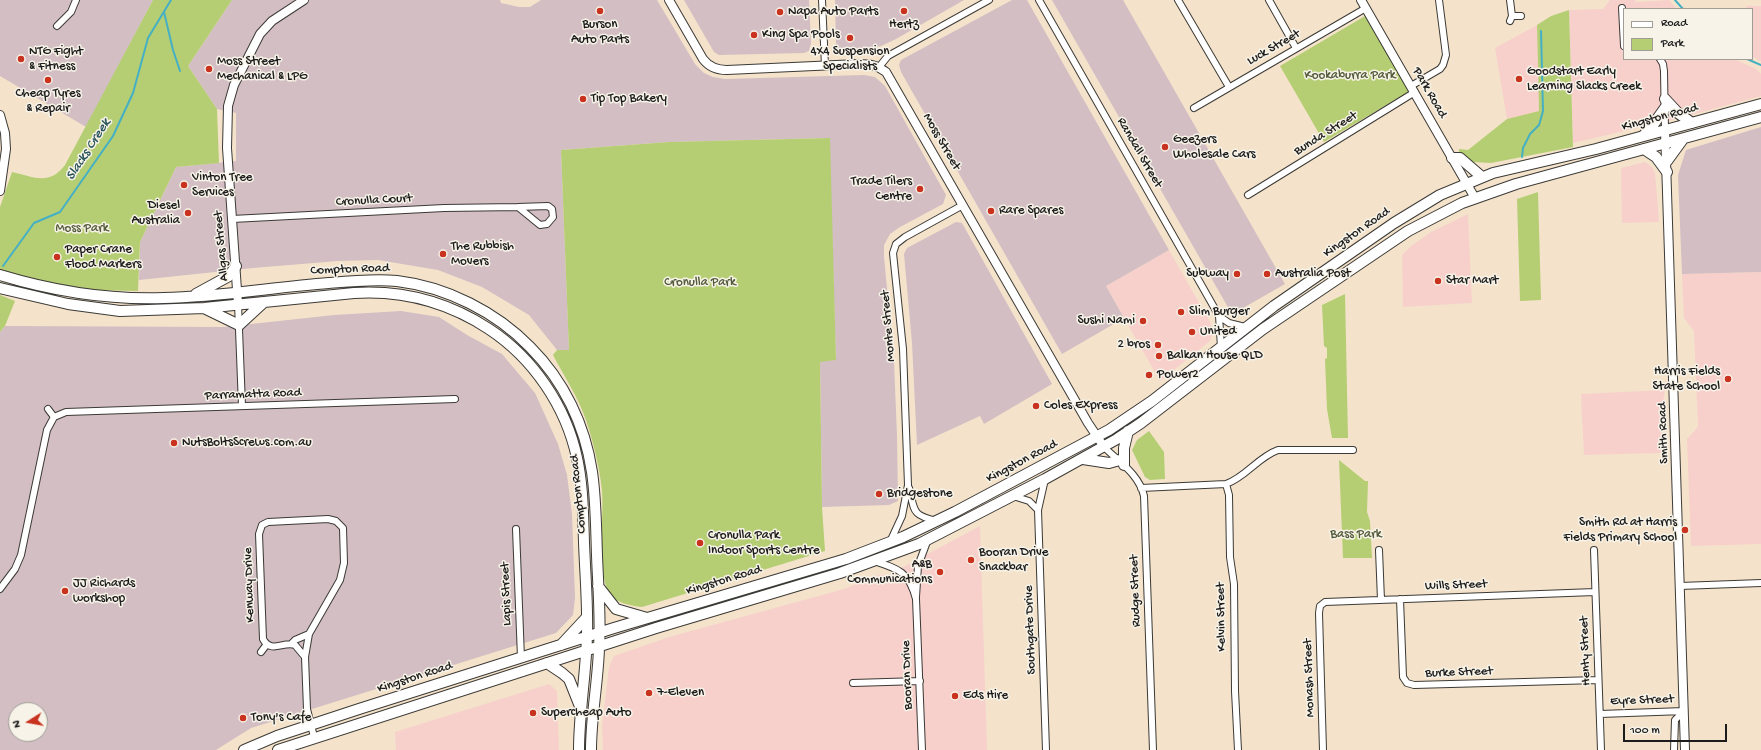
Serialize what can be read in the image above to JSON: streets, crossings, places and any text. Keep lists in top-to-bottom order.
{
  "streets": {
    "main road": ["Kingston Road", "Compton Road"],
    "street": [
      "Luck Street",
      "Park Road",
      "Bunda Street",
      "Moss Street",
      "Randall Street",
      "Cronulla Court",
      "Allgas Street",
      "Monte Street",
      "Parramatta Road",
      "Smith Road",
      "Kenway Drive",
      "Wills Street",
      "Rudge Street",
      "Lapis Street",
      "Kelvin Street",
      "Southgate Drive",
      "Henty Street",
      "Burke Street",
      "Booran Drive",
      "Monash Street",
      "Eyre Street"
    ]
  },
  "crossings": [
    ["Luck Street", "Park Road"],
    ["Park Road", "Kingston Road"],
    ["Park Road", "Bunda Street"],
    ["Kingston Road", "Moss Street"],
    ["Kingston Road", "Randall Street"],
    ["Kingston Road", "Compton Road"],
    ["Kingston Road", "Monte Street"],
    ["Kingston Road", "Smith Road"],
    ["Kingston Road", "Kenway Drive"],
    ["Kingston Road", "Rudge Street"],
    ["Kingston Road", "Lapis Street"],
    ["Kingston Road", "Southgate Drive"],
    ["Kingston Road", "Booran Drive"],
    ["Moss Street", "Monte Street"],
    ["Moss Street", "Rudge Street"],
    ["Cronulla Court", "Allgas Street"],
    ["Allgas Street", "Compton Road"],
    ["Smith Road", "Eyre Street"],
    ["Wills Street", "Henty Street"],
    ["Wills Street", "Burke Street"],
    ["Wills Street", "Monash Street"],
    ["Henty Street", "Burke Street"],
    ["Henty Street", "Eyre Street"]
  ],
  "water": ["Slacks Creek"],
  "parks": [
    "Kookaburra Park",
    "Moss Park",
    "Cronulla Park",
    "Bass Park"
  ],
  "places": [
    "Burson Auto Parts",
    "Hertz",
    "Napa Auto Parts",
    "King Spa Pools",
    "4X4 Suspension Specialists",
    "NTG Fight & Fitness",
    "Moss Street Mechanical & LPG",
    "Goodstart Early Learning Slacks Creek",
    "Cheap Tyres & Repair",
    "Tip Top Bakery",
    "Geezers Wholesale Cars",
    "Vinton Tree Services",
    "Trade Tilers Centre",
    "Rare Spares",
    "Diesel Australia",
    "The Rubbish Movers",
    "Paper Crane Flood Markers",
    "Subway",
    "Australia Post",
    "Star Mart",
    "Slim Burger",
    "Sushi Nami",
    "United",
    "2 bros",
    "Balkan House QLD",
    "Power2",
    "Harris Fields State School",
    "Coles Express",
    "NutsBoltsScrews.com.au",
    "Bridgestone",
    "Smith Rd at Harris Fields Primary School",
    "Cronulla Park Indoor Sports Centre",
    "Booran Drive Snackbar",
    "A&B Communications",
    "JJ Richards workshop",
    "7-Eleven",
    "Eds Hire",
    "Supercheap Auto",
    "Tony's Cafe"
  ],
  "legend": ["Road", "Park"],
  "scale_bar": "100 m",
  "north": "left"
}
